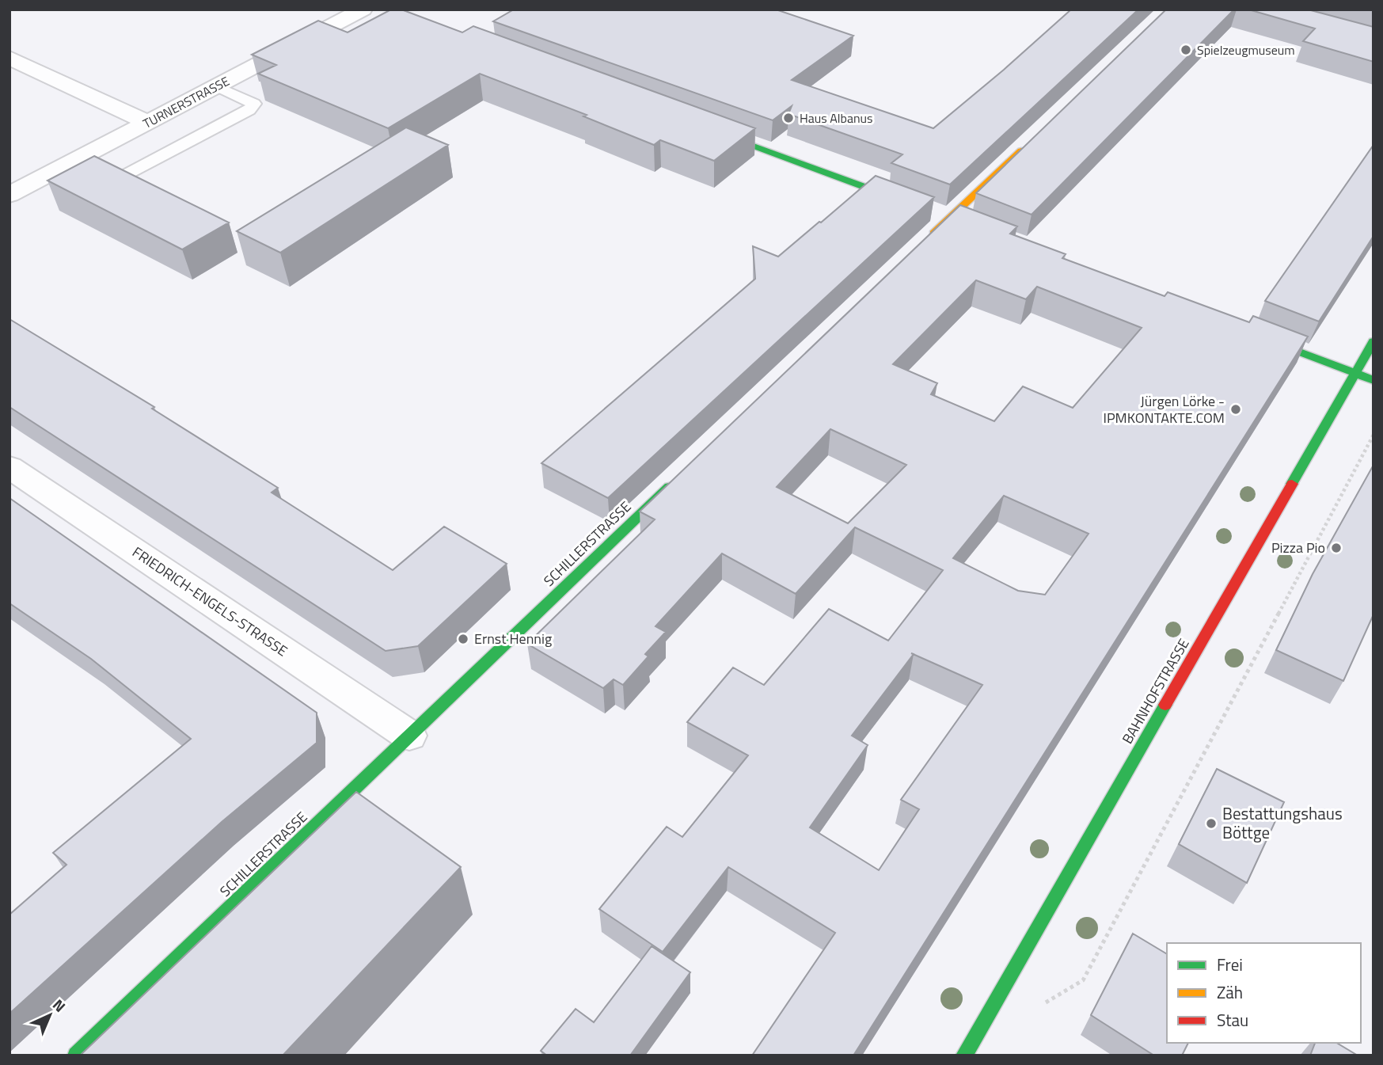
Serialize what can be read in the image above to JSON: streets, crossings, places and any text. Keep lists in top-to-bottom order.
{
  "streets": {
    "street": [
      "TURNERSTRASSE",
      "SCHILLERSTRASSE",
      "FRIEDRICH-ENGELS-STRASSE",
      "BAHNHOFSTRASSE"
    ]
  },
  "crossings": [
    ["SCHILLERSTRASSE", "FRIEDRICH-ENGELS-STRASSE"]
  ],
  "places": [
    "Spielzeugmuseum",
    "Haus Albanus",
    "Jürgen Lörke - IPMKONTAKTE.COM",
    "Pizza Pio",
    "Ernst Hennig",
    "Bestattungshaus Böttge"
  ],
  "legend": ["Frei", "Zäh", "Stau"],
  "north": "top right"
}
